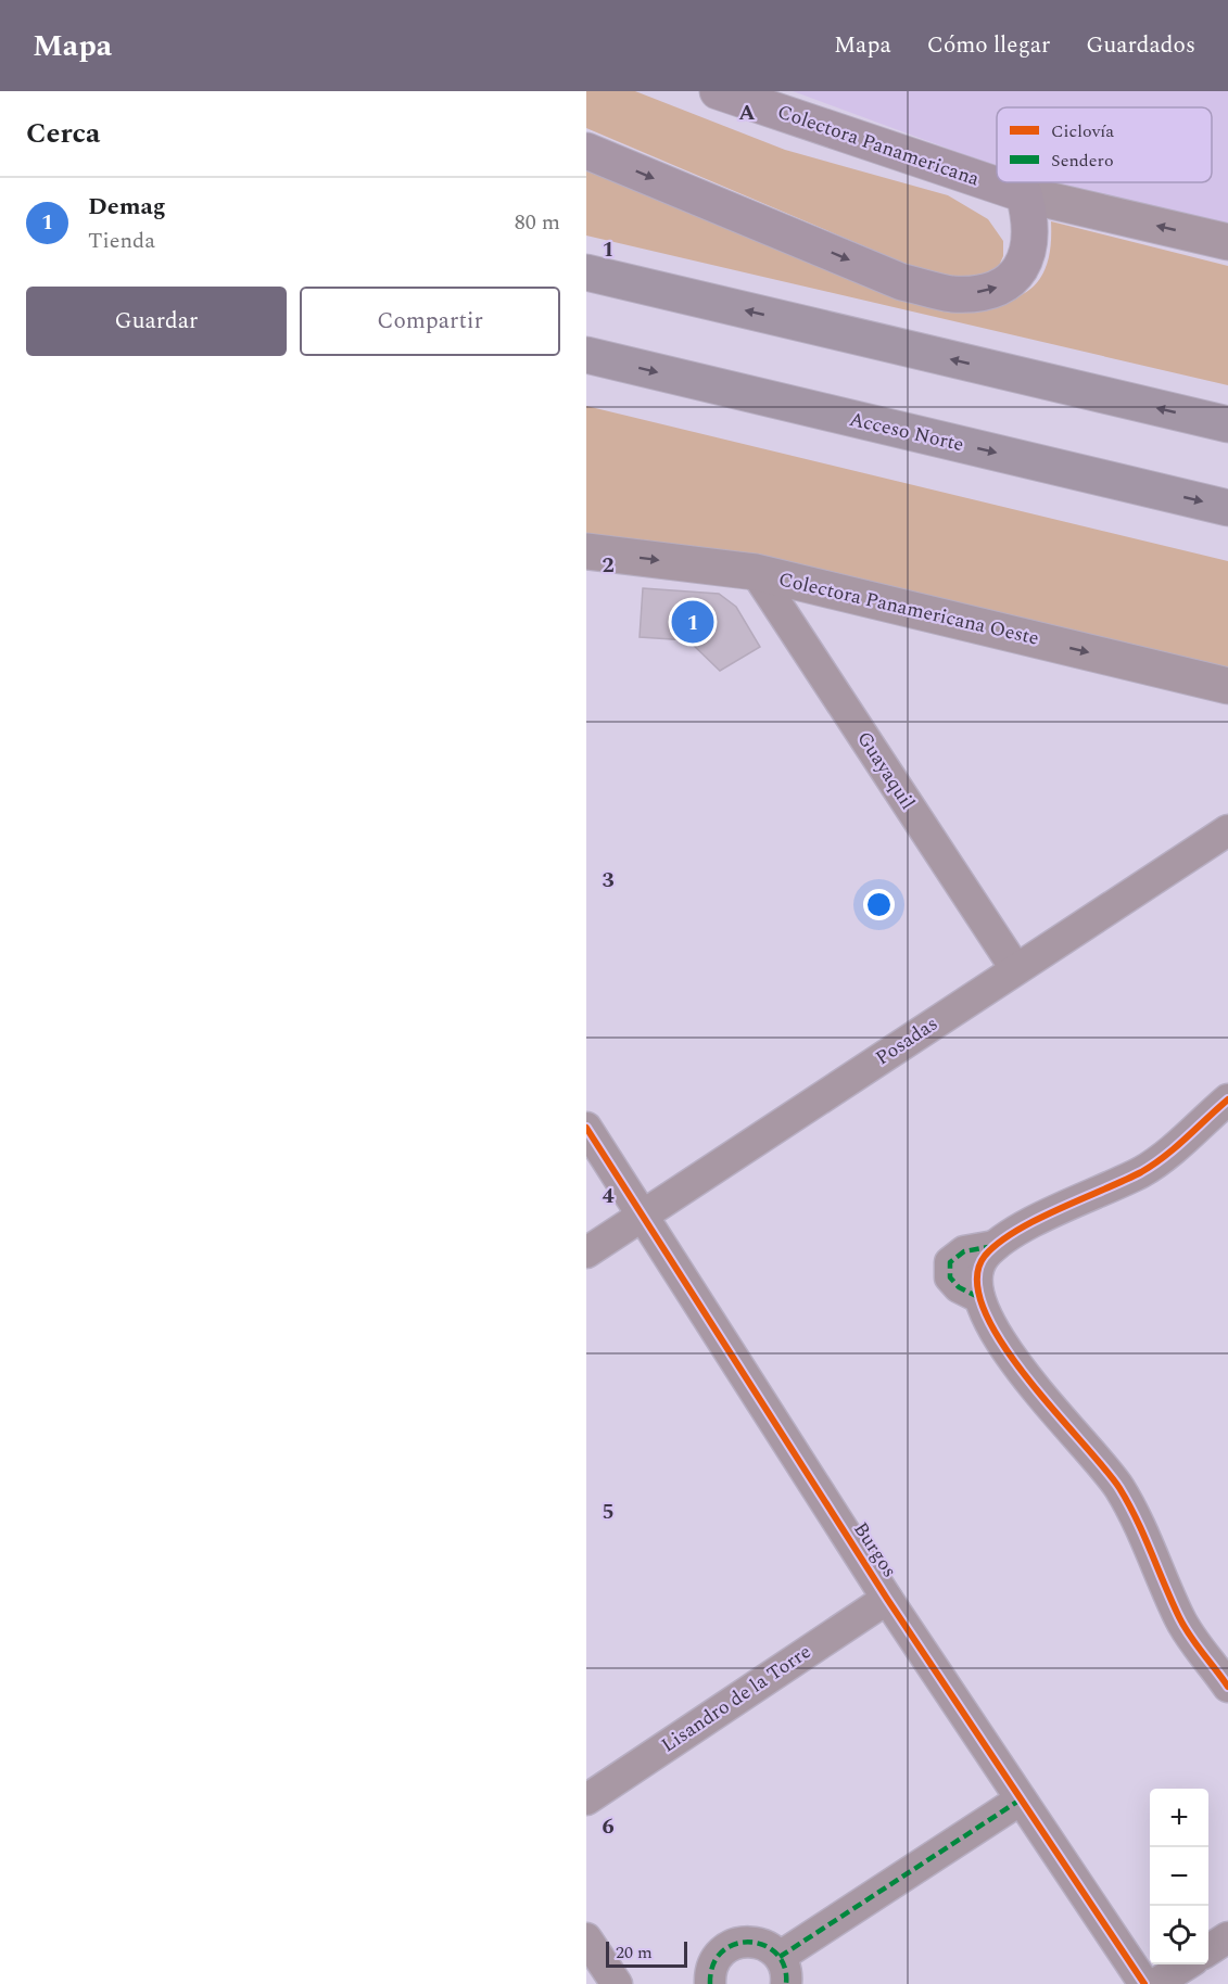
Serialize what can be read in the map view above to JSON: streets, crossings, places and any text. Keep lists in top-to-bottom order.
{
  "streets": {
    "highway": ["Acceso Norte"],
    "main road": ["Colectora Panamericana"],
    "street": [
      "Colectora Panamericana Oeste",
      "Guayaquil",
      "Posadas",
      "Burgos",
      "Lisandro de la Torre"
    ]
  },
  "crossings": [
    ["Colectora Panamericana Oeste", "Guayaquil"],
    ["Guayaquil", "Posadas"],
    ["Posadas", "Burgos"],
    ["Burgos", "Lisandro de la Torre"]
  ],
  "one_way": ["Colectora Panamericana", "Colectora Panamericana Oeste"],
  "legend": ["Ciclovía", "Sendero"],
  "scale_bar": "20 m",
  "page": {
    "header": "Mapa",
    "nav": ["Mapa", "Cómo llegar", "Guardados"],
    "heading": "Cerca",
    "list": [
      {
        "mark": "1",
        "name": "Demag",
        "note": "Tienda",
        "value": "80 m"
      }
    ],
    "buttons": ["Guardar", "Compartir"],
    "pins": "1",
    "map_buttons": ["+", "−"],
    "scale": "20 m"
  },
  "grid": {
    "columns": ["A"],
    "rows": [
      "1",
      "2",
      "3",
      "4",
      "5",
      "6"
    ]
  }
}
